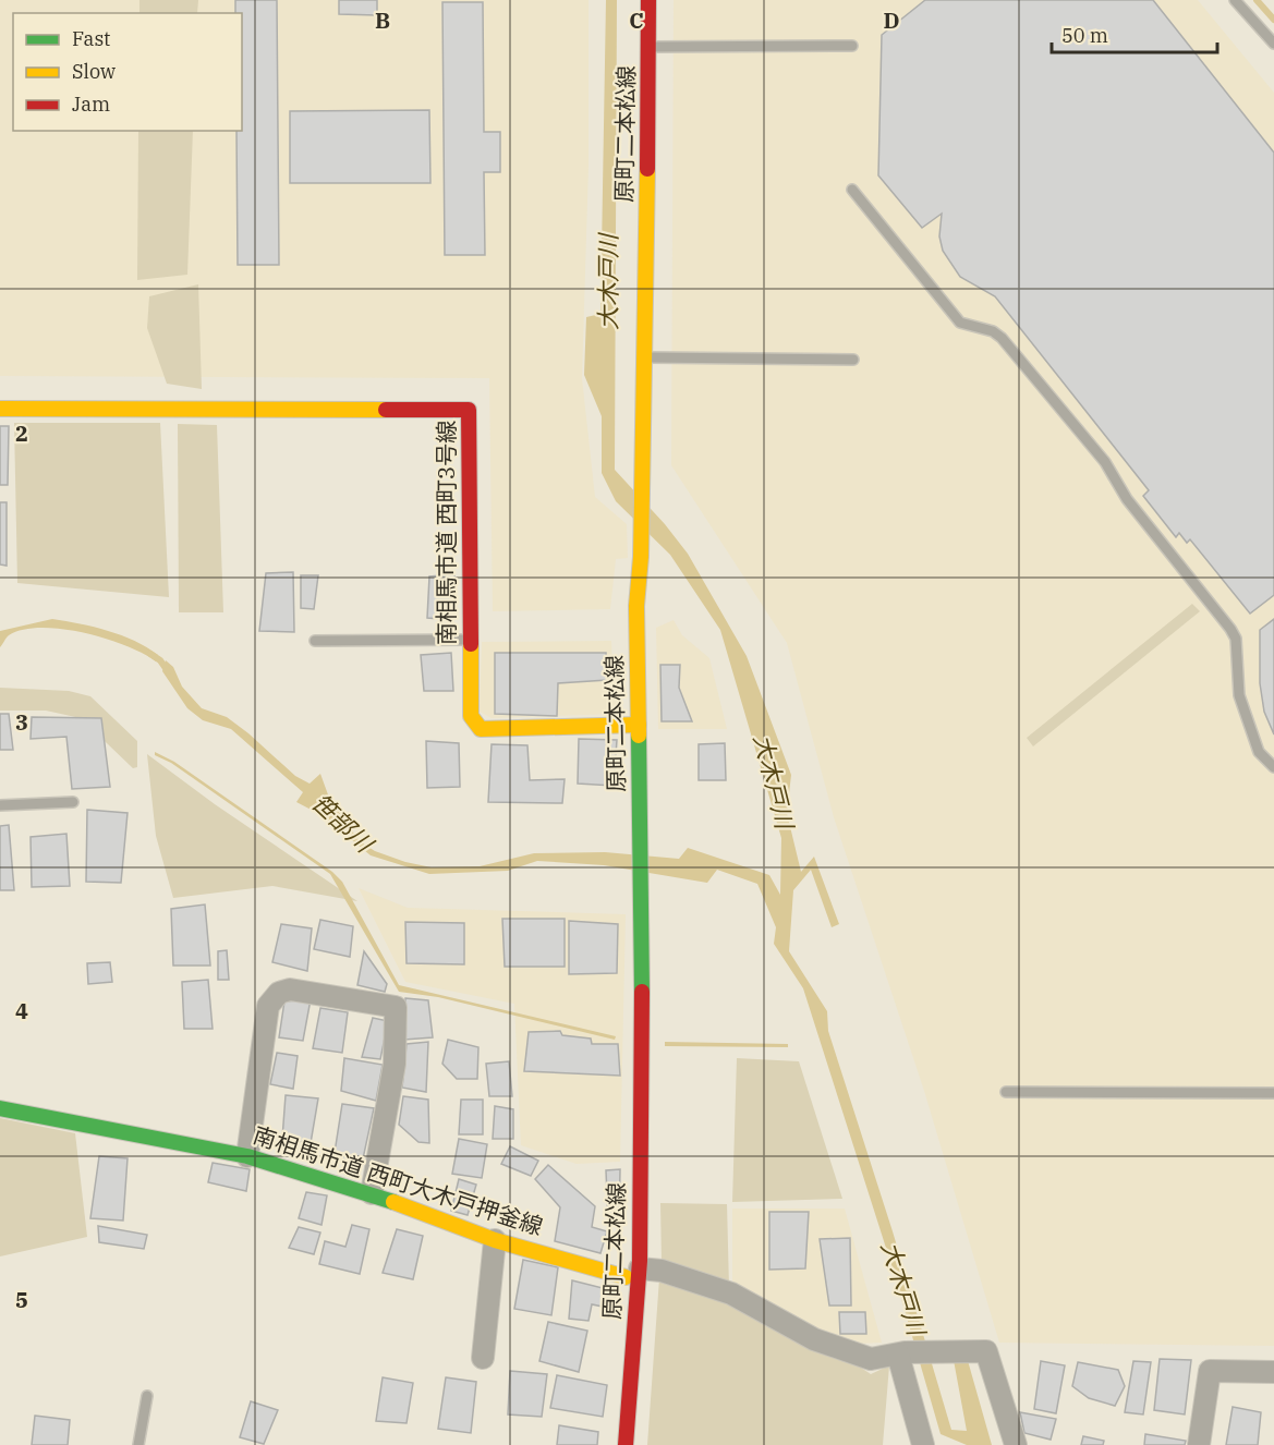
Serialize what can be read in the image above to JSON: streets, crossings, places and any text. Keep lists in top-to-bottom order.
{
  "streets": {
    "street": ["原町二本松線", "南相馬市道 西町3号線", "南相馬市道 西町大木戸押釜線"]
  },
  "crossings": [
    ["原町二本松線", "南相馬市道 西町3号線"],
    ["原町二本松線", "南相馬市道 西町大木戸押釜線"]
  ],
  "water": ["大木戸川", "笹部川"],
  "legend": ["Fast", "Slow", "Jam"],
  "scale_bar": "50 m",
  "grid": {
    "columns": ["B", "C", "D"],
    "rows": [
      "2",
      "3",
      "4",
      "5"
    ]
  }
}
